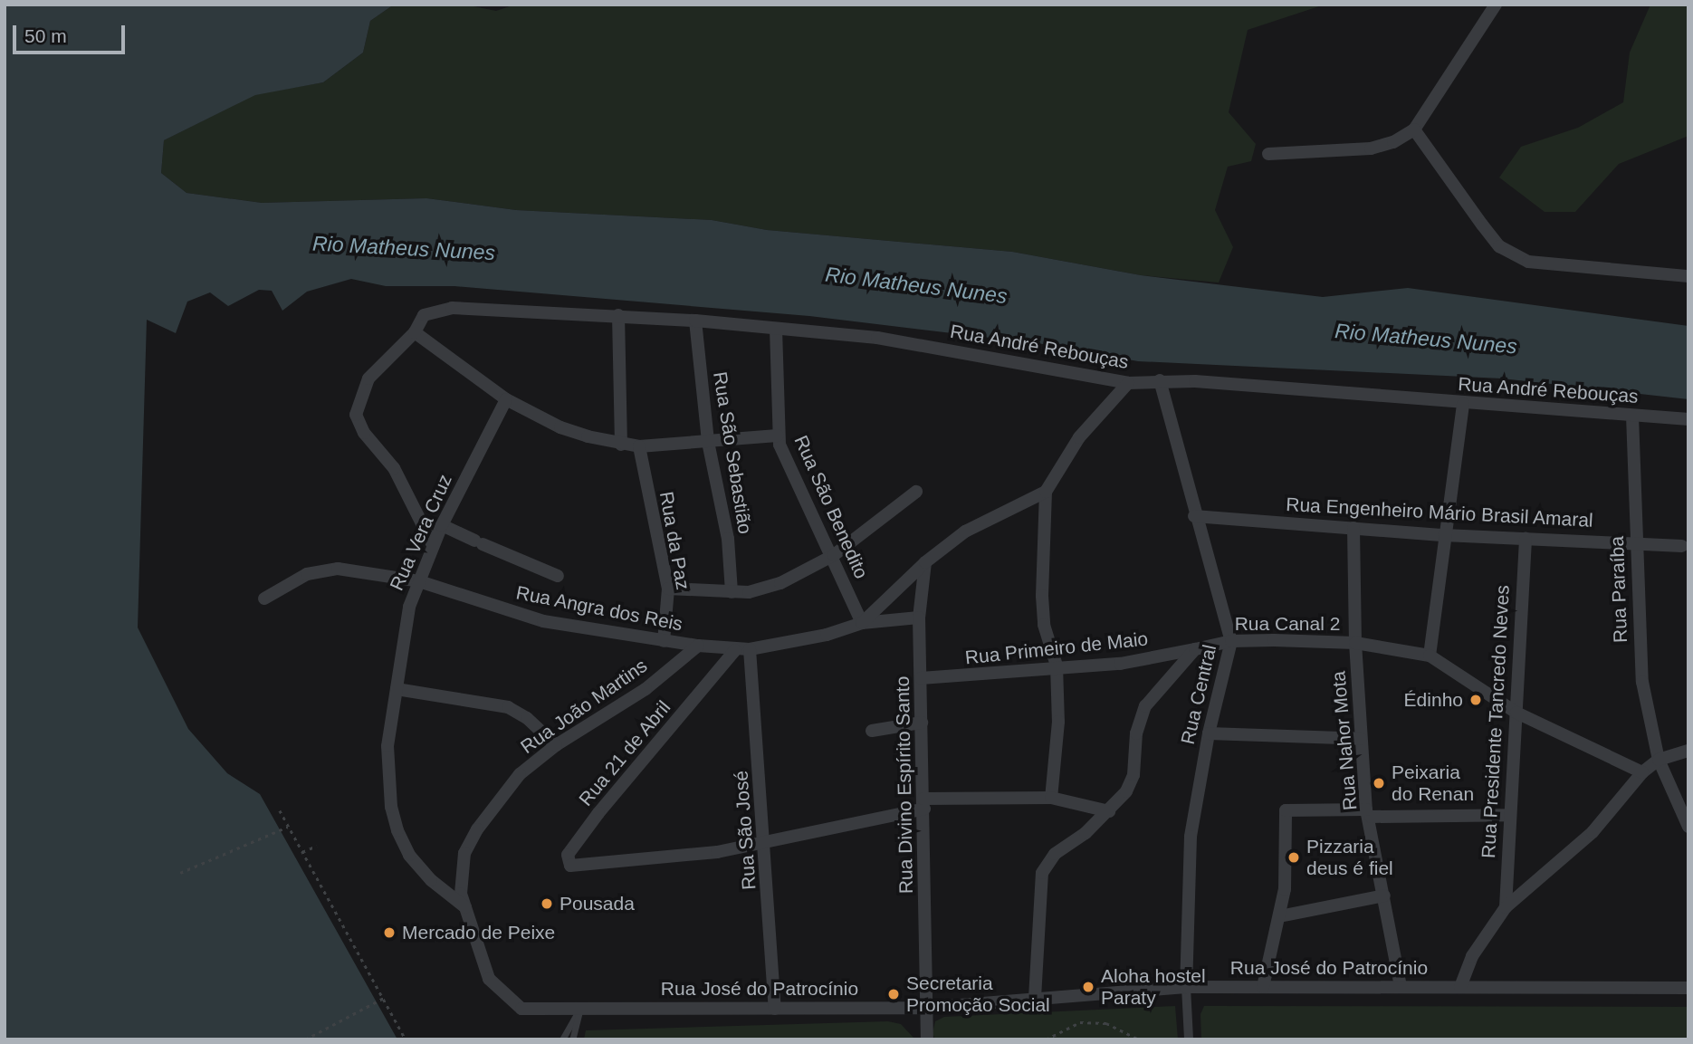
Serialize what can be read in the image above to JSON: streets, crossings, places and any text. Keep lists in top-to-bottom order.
{
  "streets": {
    "street": [
      "Rua André Rebouças",
      "Rua São Sebastião",
      "Rua São Benedito",
      "Rua Engenheiro Mário Brasil Amaral",
      "Rua Vera Cruz",
      "Rua da Paz",
      "Rua Paraíba",
      "Rua Angra dos Reis",
      "Rua Canal 2",
      "Rua Primeiro de Maio",
      "Rua Central",
      "Rua João Martins",
      "Rua Presidente Tancredo Neves",
      "Rua Nahor Mota",
      "Rua 21 de Abril",
      "Rua Divino Espírito Santo",
      "Rua São José",
      "Rua José do Patrocínio"
    ]
  },
  "crossings": [
    ["Rua André Rebouças", "Rua São Sebastião"],
    ["Rua André Rebouças", "Rua São Benedito"],
    ["Rua André Rebouças", "Rua Paraíba"],
    ["Rua André Rebouças", "Rua Central"],
    ["Rua São Benedito", "Rua Angra dos Reis"],
    ["Rua Engenheiro Mário Brasil Amaral", "Rua Paraíba"],
    ["Rua Engenheiro Mário Brasil Amaral", "Rua Central"],
    ["Rua Engenheiro Mário Brasil Amaral", "Rua Presidente Tancredo Neves"],
    ["Rua Engenheiro Mário Brasil Amaral", "Rua Nahor Mota"],
    ["Rua Vera Cruz", "Rua Angra dos Reis"],
    ["Rua Vera Cruz", "Rua João Martins"],
    ["Rua da Paz", "Rua Angra dos Reis"],
    ["Rua Angra dos Reis", "Rua João Martins"],
    ["Rua Angra dos Reis", "Rua 21 de Abril"],
    ["Rua Angra dos Reis", "Rua Divino Espírito Santo"],
    ["Rua Angra dos Reis", "Rua São José"],
    ["Rua Canal 2", "Rua Primeiro de Maio"],
    ["Rua Canal 2", "Rua Central"],
    ["Rua Canal 2", "Rua Presidente Tancredo Neves"],
    ["Rua Canal 2", "Rua Nahor Mota"],
    ["Rua Primeiro de Maio", "Rua Divino Espírito Santo"],
    ["Rua Central", "Rua José do Patrocínio"],
    ["Rua João Martins", "Rua José do Patrocínio"],
    ["Rua Nahor Mota", "Rua José do Patrocínio"],
    ["Rua 21 de Abril", "Rua São José"],
    ["Rua Divino Espírito Santo", "Rua José do Patrocínio"],
    ["Rua São José", "Rua José do Patrocínio"]
  ],
  "water": ["Rio Matheus Nunes"],
  "places": [
    "Édinho",
    "Peixaria do Renan",
    "Pizzaria deus é fiel",
    "Pousada",
    "Mercado de Peixe",
    "Aloha hostel Paraty",
    "Secretaria Promoção Social"
  ],
  "scale_bar": "50 m"
}
